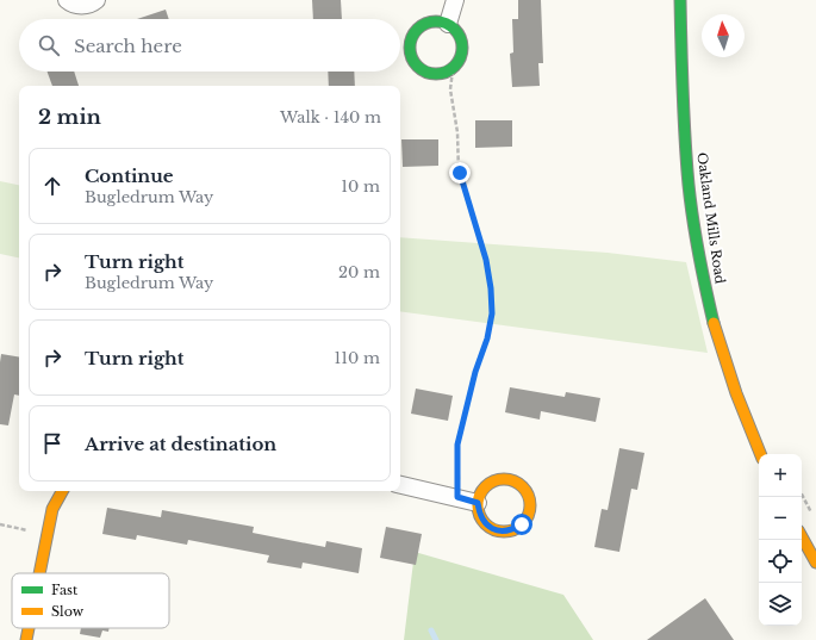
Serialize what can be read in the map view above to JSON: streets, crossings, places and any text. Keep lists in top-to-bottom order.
{
  "streets": {
    "street": ["Oakland Mills Road"]
  },
  "legend": ["Fast", "Slow"],
  "north": "top",
  "page": {
    "search": "Search here",
    "heading": ["2 min", "Walk · 140 m"],
    "list": [
      ["Continue", "Bugledrum Way", "10 m"],
      ["Turn right", "Bugledrum Way", "20 m"],
      ["Turn right", "110 m"],
      "Arrive at destination"
    ],
    "map_buttons": ["+", "−"]
  }
}
